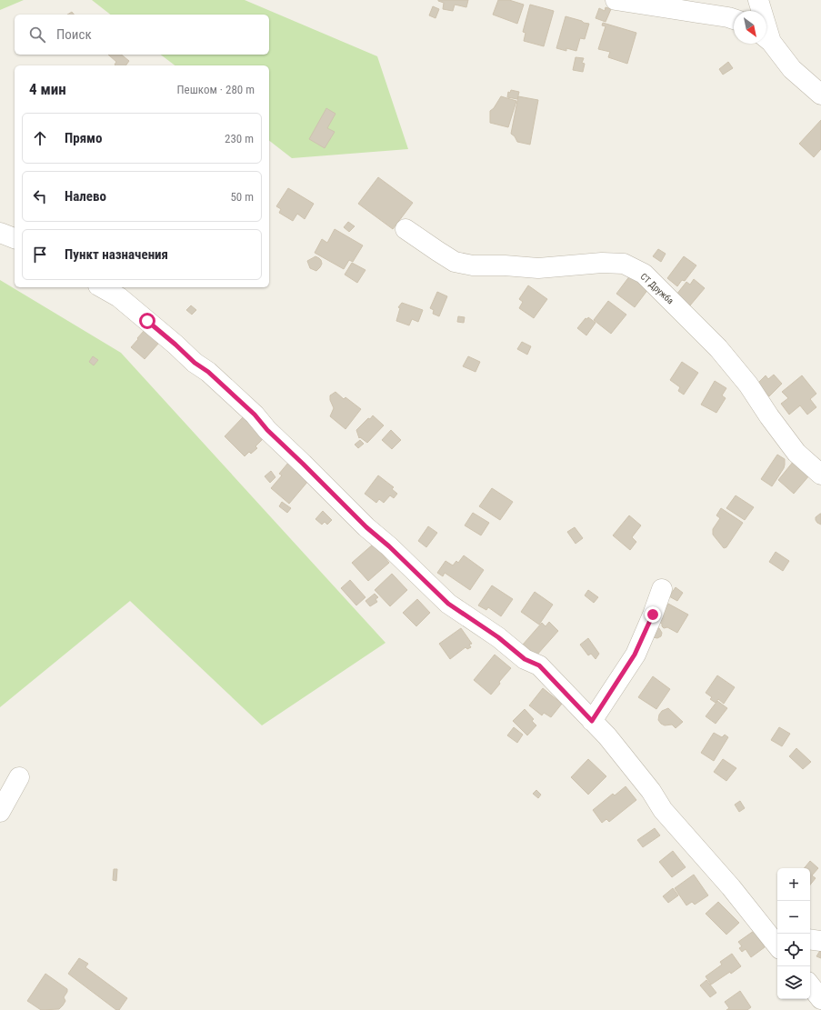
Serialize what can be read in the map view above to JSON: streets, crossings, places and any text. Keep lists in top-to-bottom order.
{
  "streets": {
    "street": ["СТ Дружба"]
  },
  "north": "bottom right",
  "page": {
    "search": "Поиск",
    "heading": ["4 мин", "Пешком · 280 m"],
    "list": [
      ["Прямо", "230 m"],
      ["Налево", "50 m"],
      "Пункт назначения"
    ],
    "map_buttons": ["+", "−"]
  }
}
